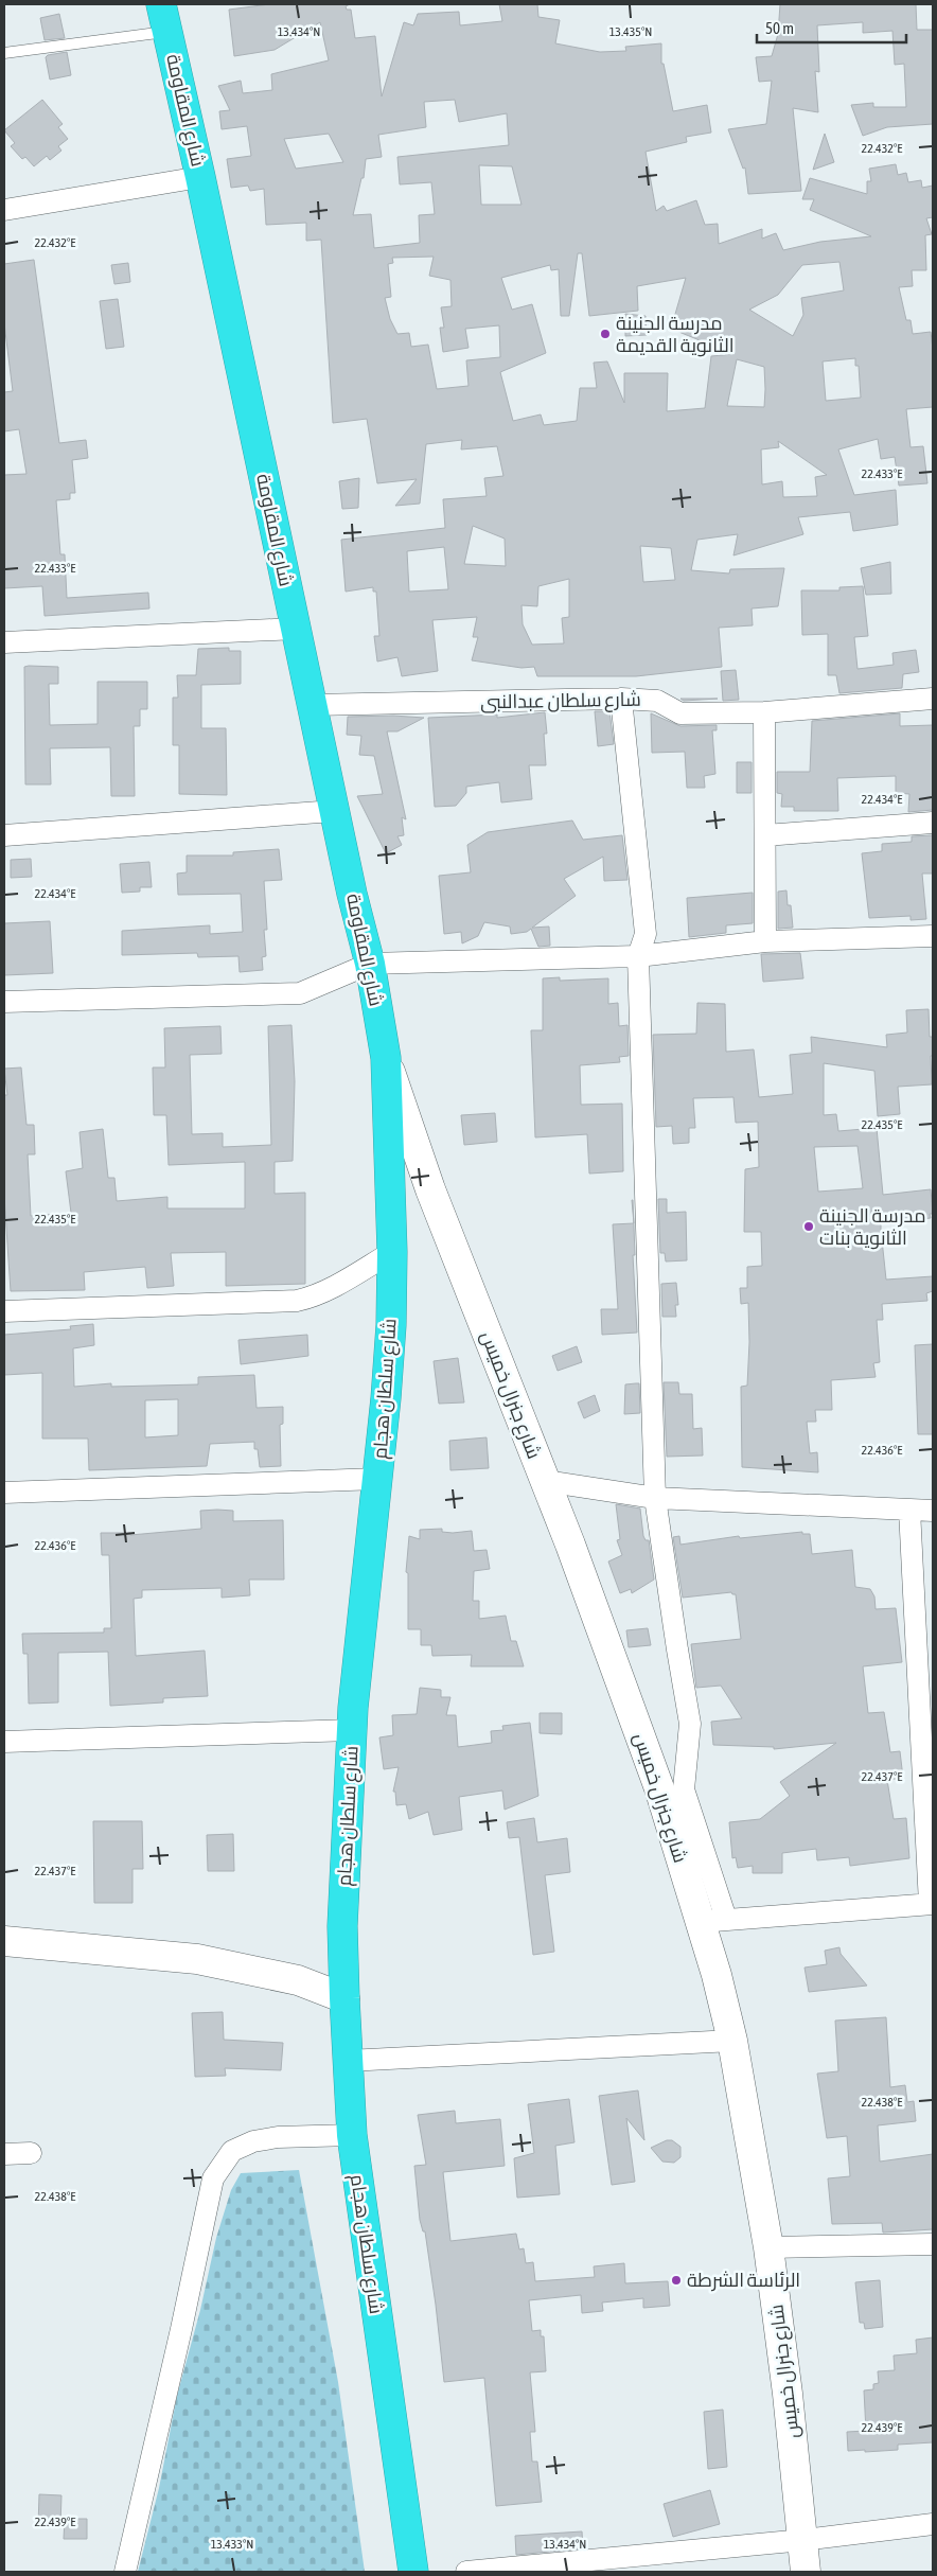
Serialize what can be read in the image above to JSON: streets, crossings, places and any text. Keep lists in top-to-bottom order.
{
  "streets": {
    "highway": ["شارع المقاومة", "شارع سلطان هجام"],
    "main road": ["شارع جنرال خميس"],
    "street": ["شارع سلطان عبدالنبى"]
  },
  "crossings": [
    ["شارع المقاومة", "شارع سلطان عبدالنبى"],
    ["شارع المقاومة", "شارع سلطان هجام"],
    ["شارع المقاومة", "شارع جنرال خميس"],
    ["شارع سلطان هجام", "شارع جنرال خميس"]
  ],
  "places": ["مدرسة الجنينة الثانوية القديمة", "مدرسة الجنينة الثانوية بنات", "الرئاسة الشرطة"],
  "scale_bar": "50 m",
  "coordinates": [
    "13.434°N",
    "13.435°N",
    "22.432°E",
    "22.433°E",
    "22.434°E",
    "22.435°E",
    "22.436°E",
    "22.437°E",
    "22.438°E",
    "22.439°E",
    "13.433°N"
  ]
}
